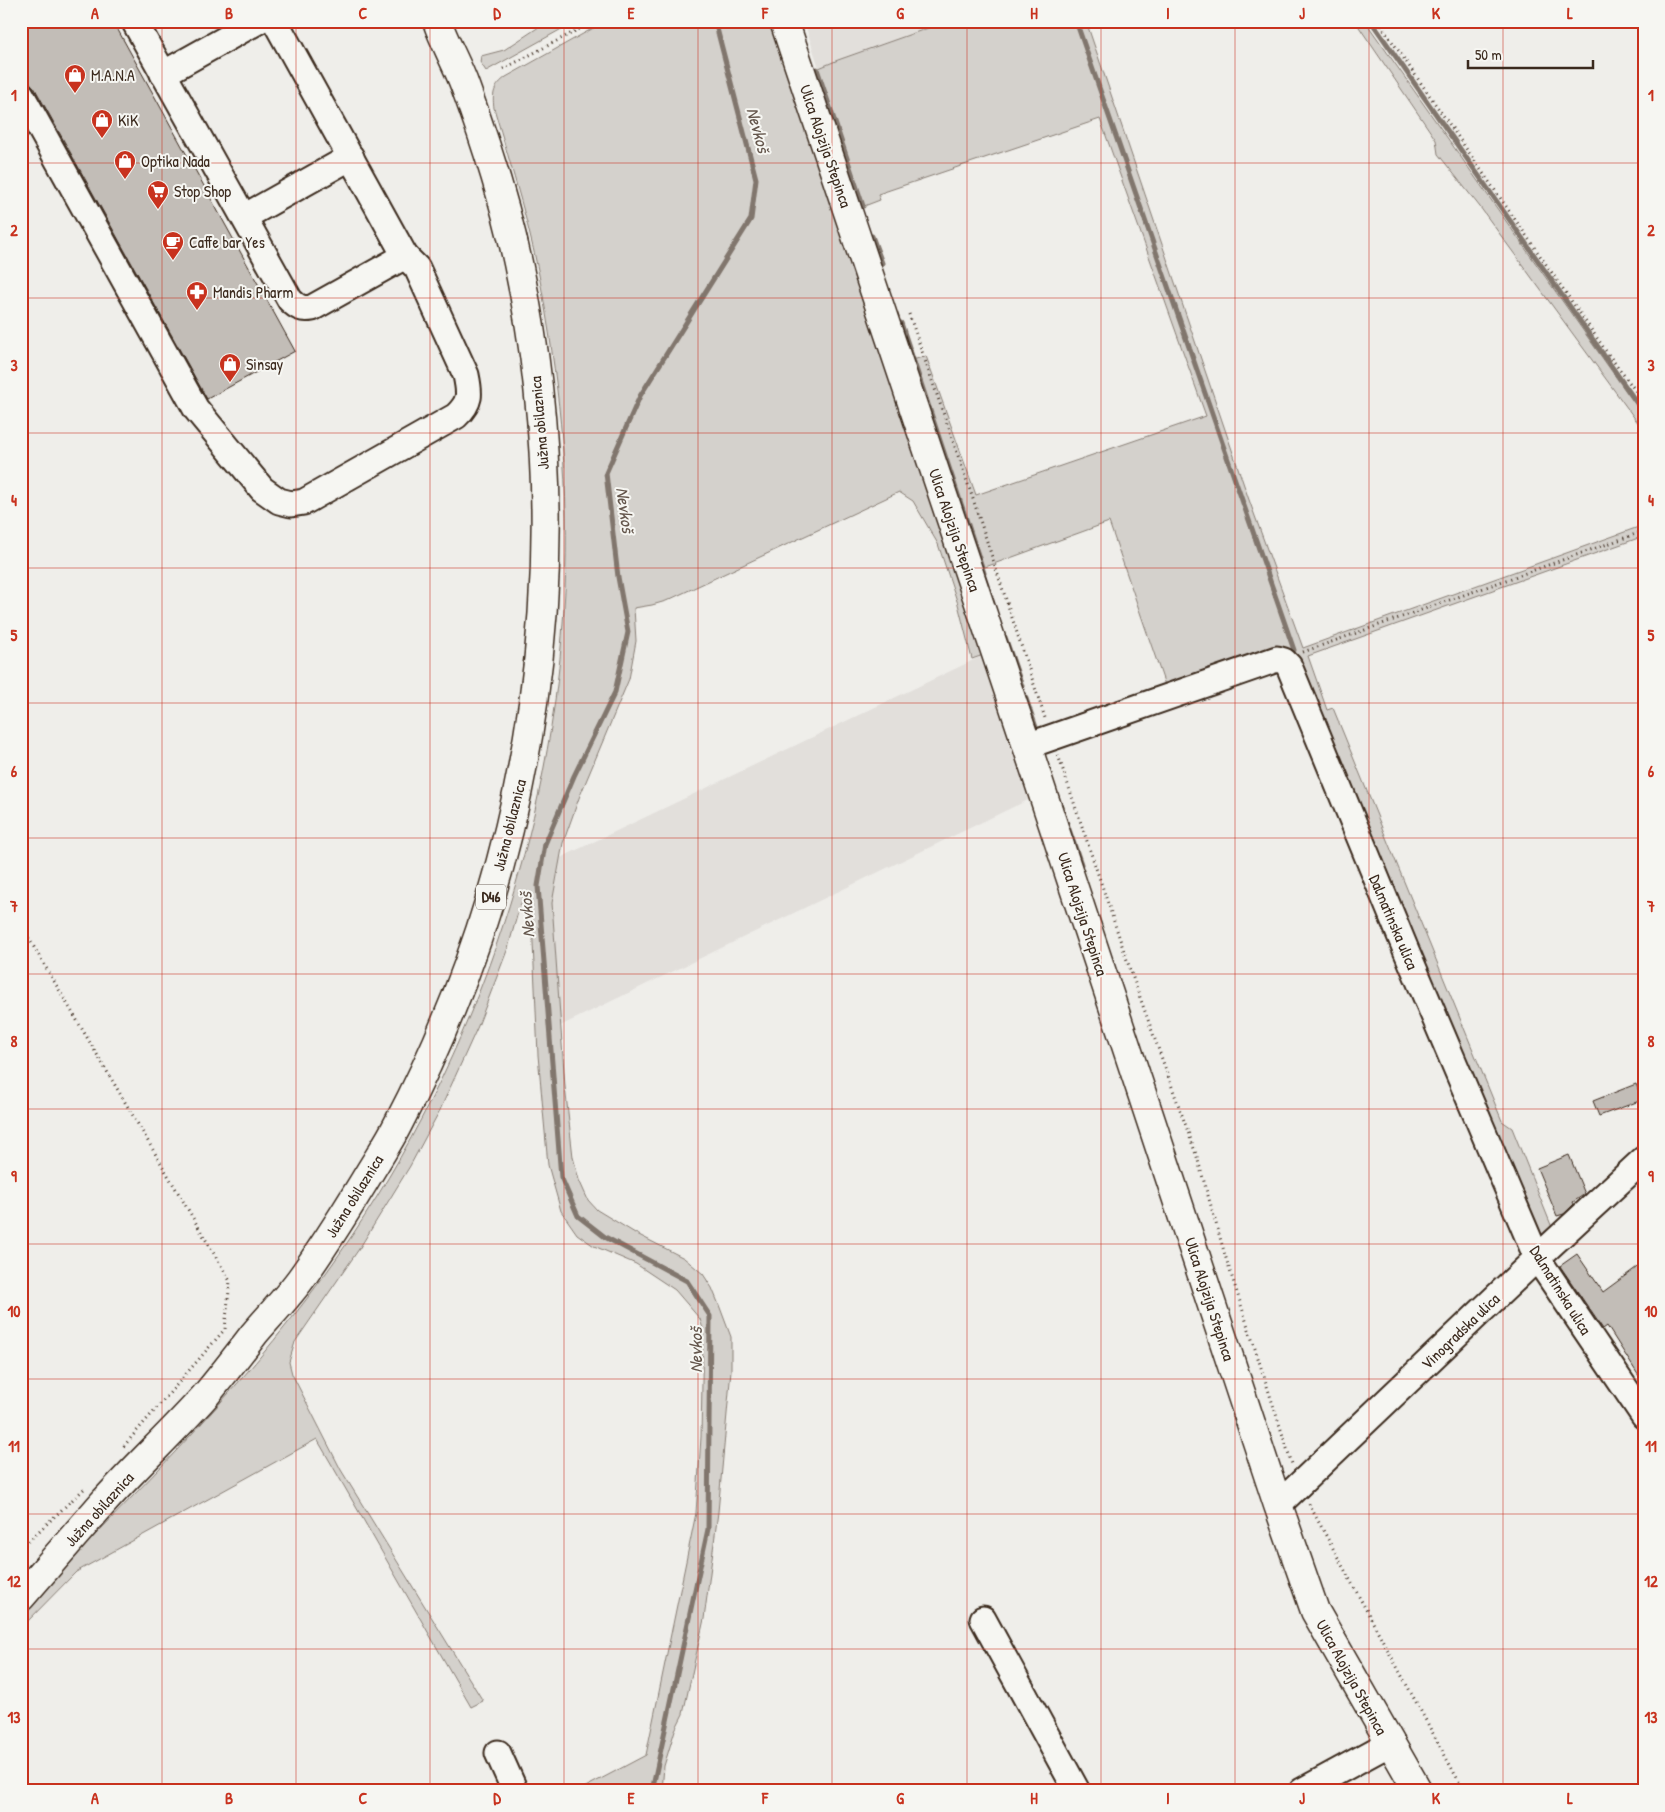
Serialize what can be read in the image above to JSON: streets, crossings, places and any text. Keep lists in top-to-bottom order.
{
  "streets": {
    "main road": ["Ulica Alojzija Stepinca", "Južna obilaznica", "D46"],
    "street": ["Dalmatinska ulica", "Vinogradska ulica"]
  },
  "crossings": [
    ["Ulica Alojzija Stepinca", "Vinogradska ulica"],
    ["Dalmatinska ulica", "Vinogradska ulica"]
  ],
  "water": ["Nevkoš"],
  "places": {
    "shop": [
      "M.A.N.A",
      "KiK",
      "Optika Nada",
      "Sinsay"
    ],
    "supermarket": ["Stop Shop"],
    "cafe": ["Caffe bar Yes"],
    "pharmacy": ["Mandis Pharm"]
  },
  "scale_bar": "50 m",
  "grid": {
    "columns": [
      "A",
      "B",
      "C",
      "D",
      "E",
      "F",
      "G",
      "H",
      "I",
      "J",
      "K",
      "L"
    ],
    "rows": [
      "1",
      "2",
      "3",
      "4",
      "5",
      "6",
      "7",
      "8",
      "9",
      "10",
      "11",
      "12",
      "13"
    ]
  }
}
